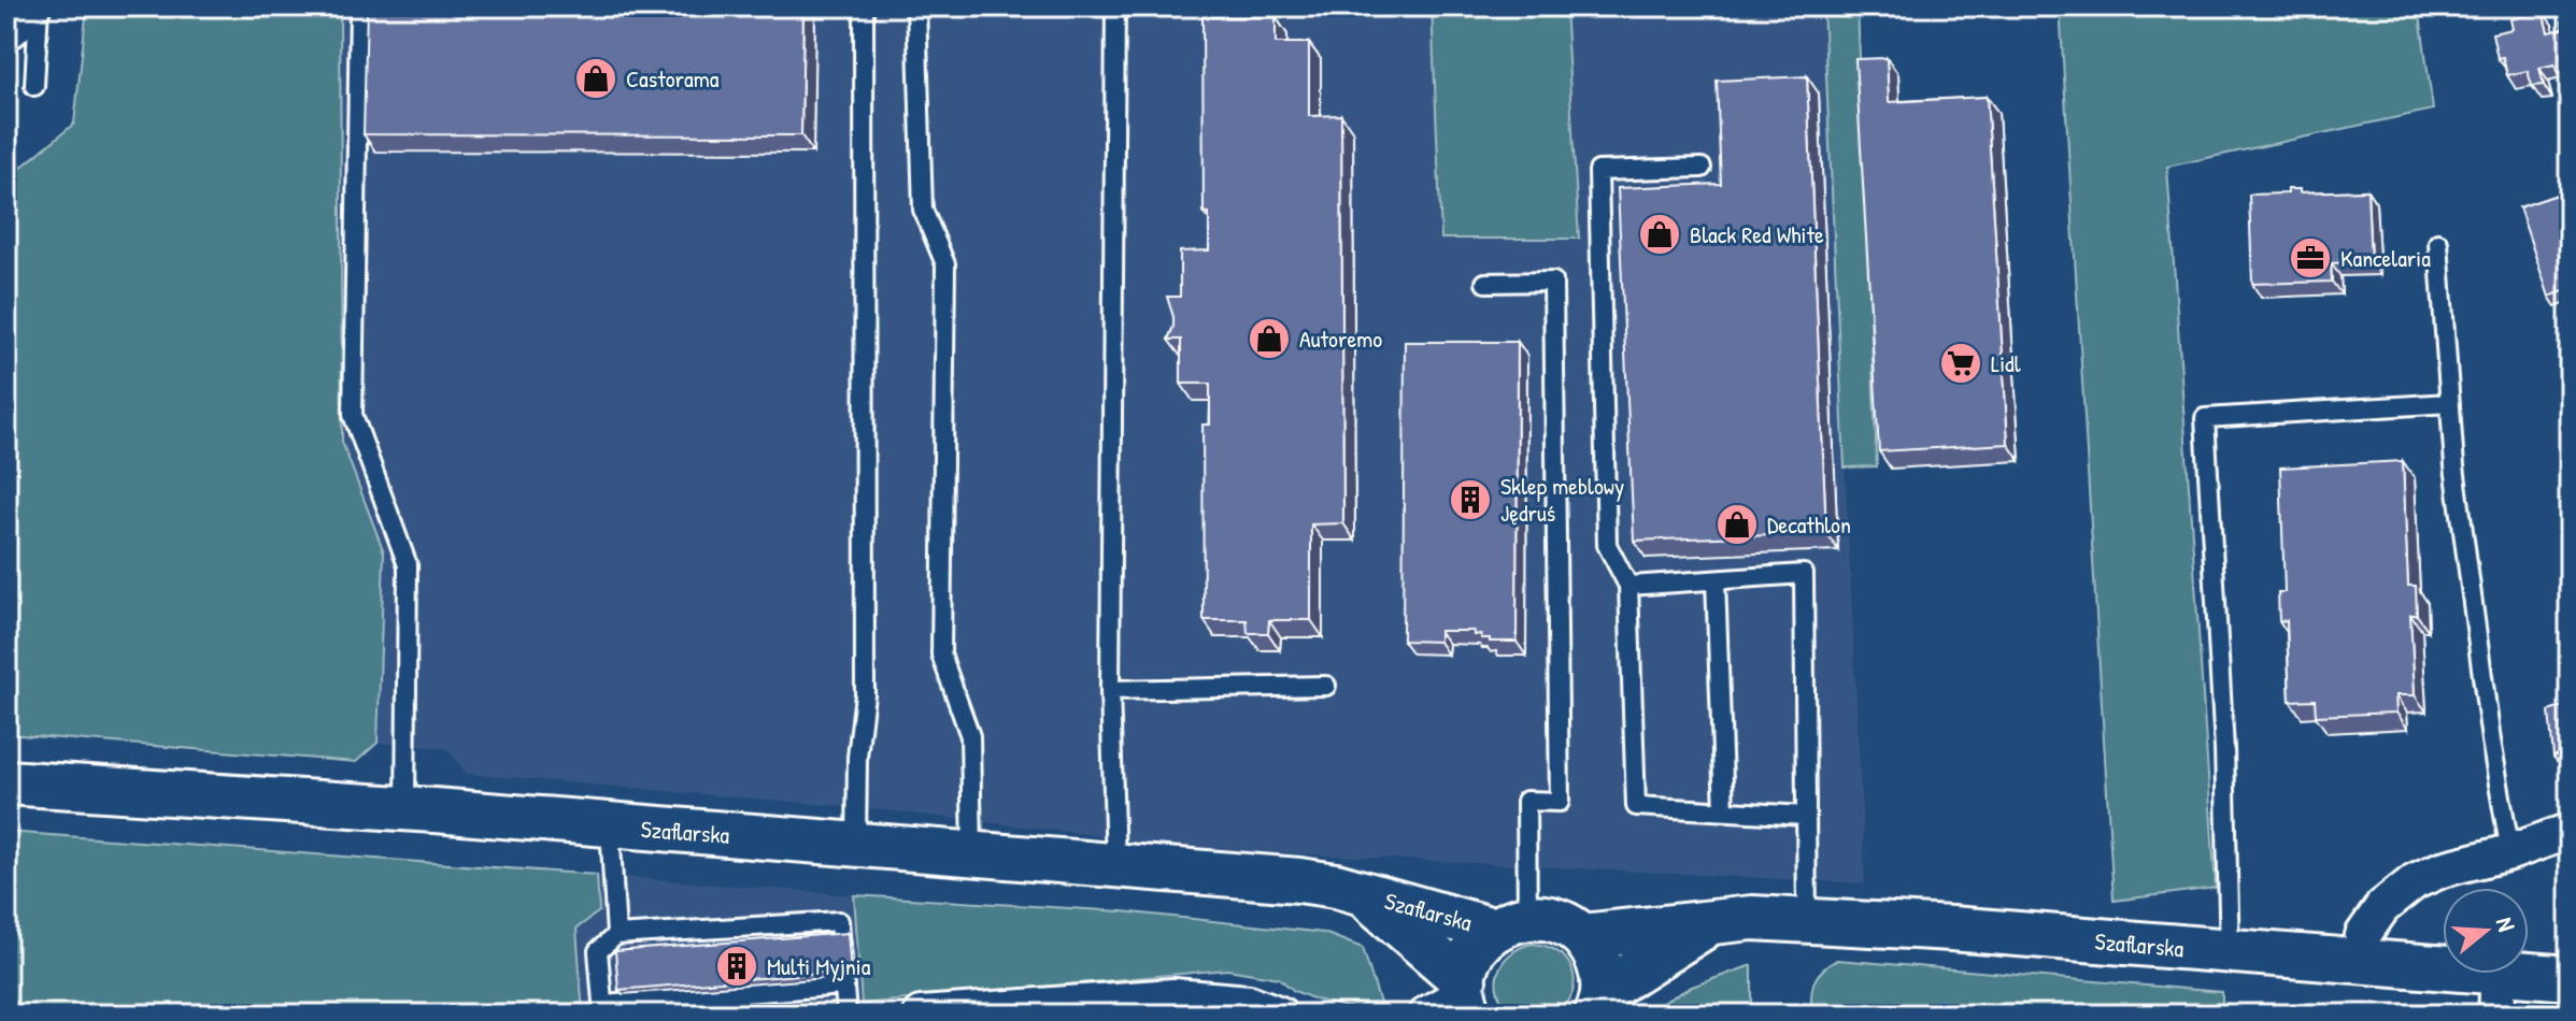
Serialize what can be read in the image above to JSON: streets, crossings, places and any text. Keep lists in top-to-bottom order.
{
  "streets": {
    "street": ["Szaflarska"]
  },
  "places": {
    "shop": [
      "Castorama",
      "Black Red White",
      "Autoremo",
      "Decathlon"
    ],
    "office": ["Kancelaria"],
    "supermarket": ["Lidl"],
    "building": ["Sklep meblowy Jędruś", "Multi Myjnia"]
  },
  "north": "right"
}
